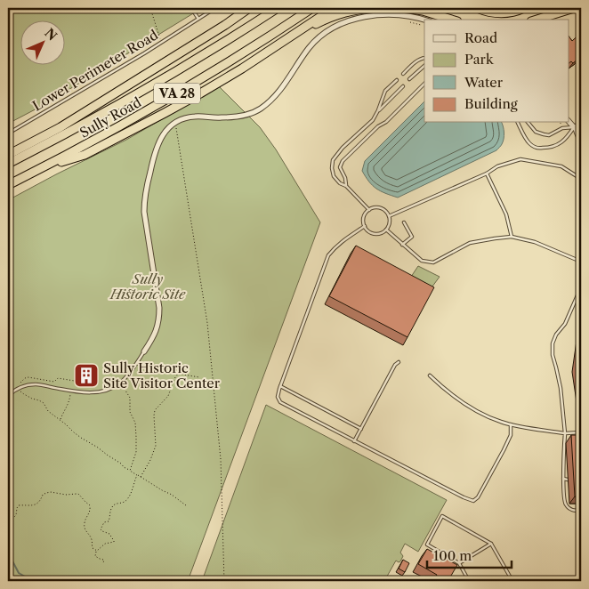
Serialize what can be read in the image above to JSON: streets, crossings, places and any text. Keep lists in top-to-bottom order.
{
  "streets": {
    "highway": ["VA 28", "Sully Road"],
    "lane": ["Lower Perimeter Road"]
  },
  "parks": ["Sully Historic Site"],
  "places": {
    "building": ["Sully Historic Site Visitor Center"]
  },
  "legend": [
    "Road",
    "Park",
    "Water",
    "Building"
  ],
  "scale_bar": "100 m",
  "north": "top right"
}
